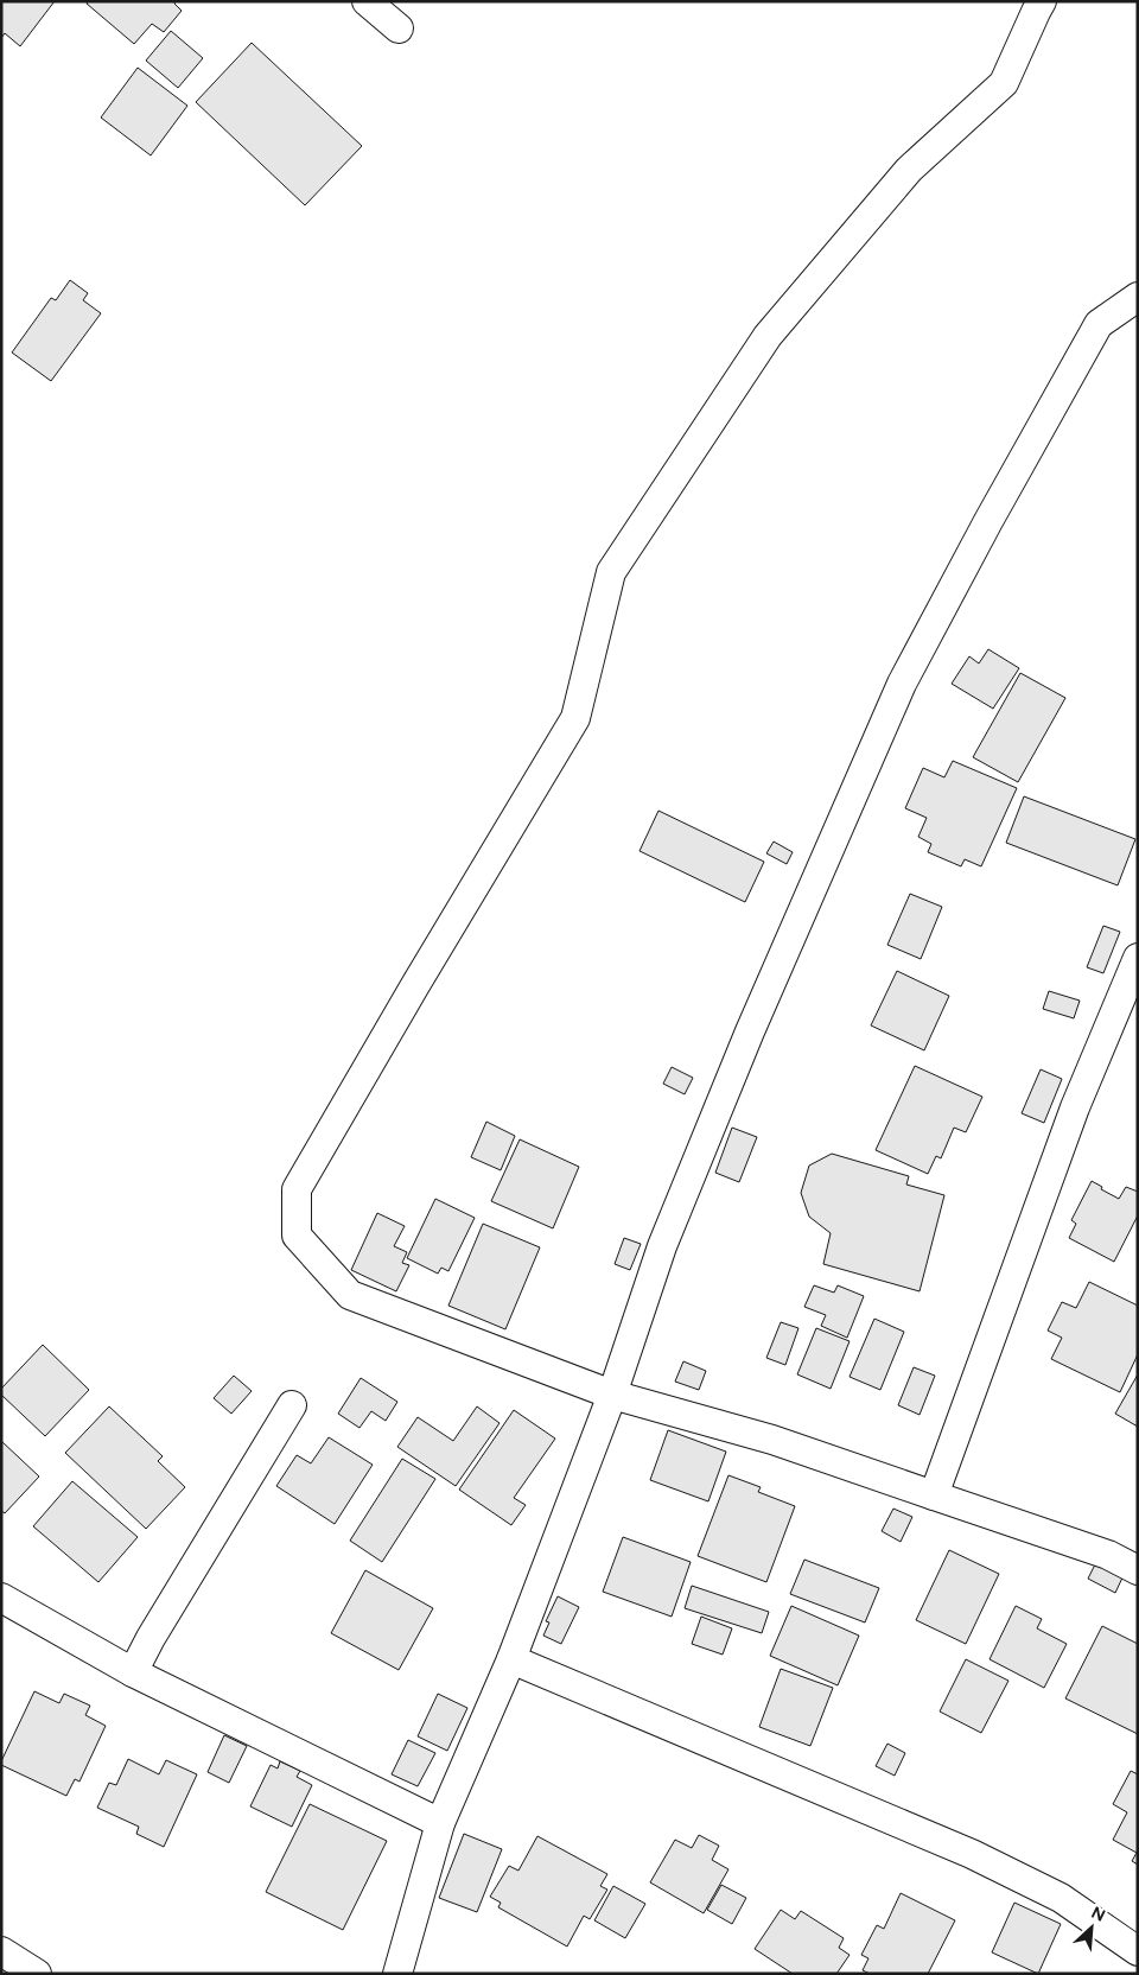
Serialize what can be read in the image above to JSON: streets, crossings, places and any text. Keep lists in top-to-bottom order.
{
  "north": "top right"
}
